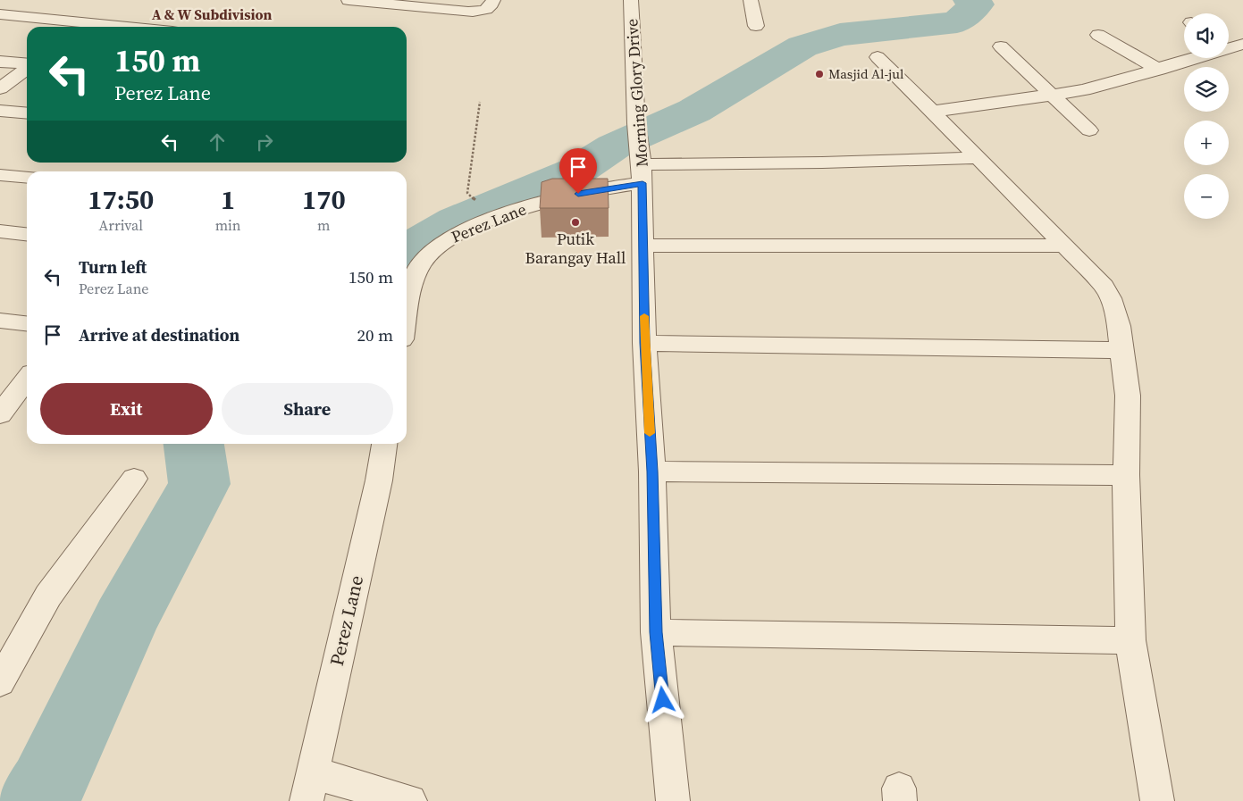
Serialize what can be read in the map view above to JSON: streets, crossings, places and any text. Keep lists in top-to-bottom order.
{
  "streets": {
    "street": ["Morning Glory Drive", "Perez Lane"]
  },
  "crossings": [
    ["Morning Glory Drive", "Perez Lane"]
  ],
  "districts": ["A & W Subdivision"],
  "places": ["Masjid Al-jul", "Putik Barangay Hall"],
  "page": {
    "map_buttons": ["+", "−"],
    "turn": ["150 m", "Perez Lane"],
    "eta": [
      "17:50",
      "Arrival",
      "1",
      "min",
      "170",
      "m"
    ],
    "list": [
      {
        "name": "Turn left",
        "note": "Perez Lane",
        "value": "150 m"
      },
      {
        "name": "Arrive at destination",
        "value": "20 m"
      }
    ],
    "buttons": ["Exit", "Share"]
  }
}
